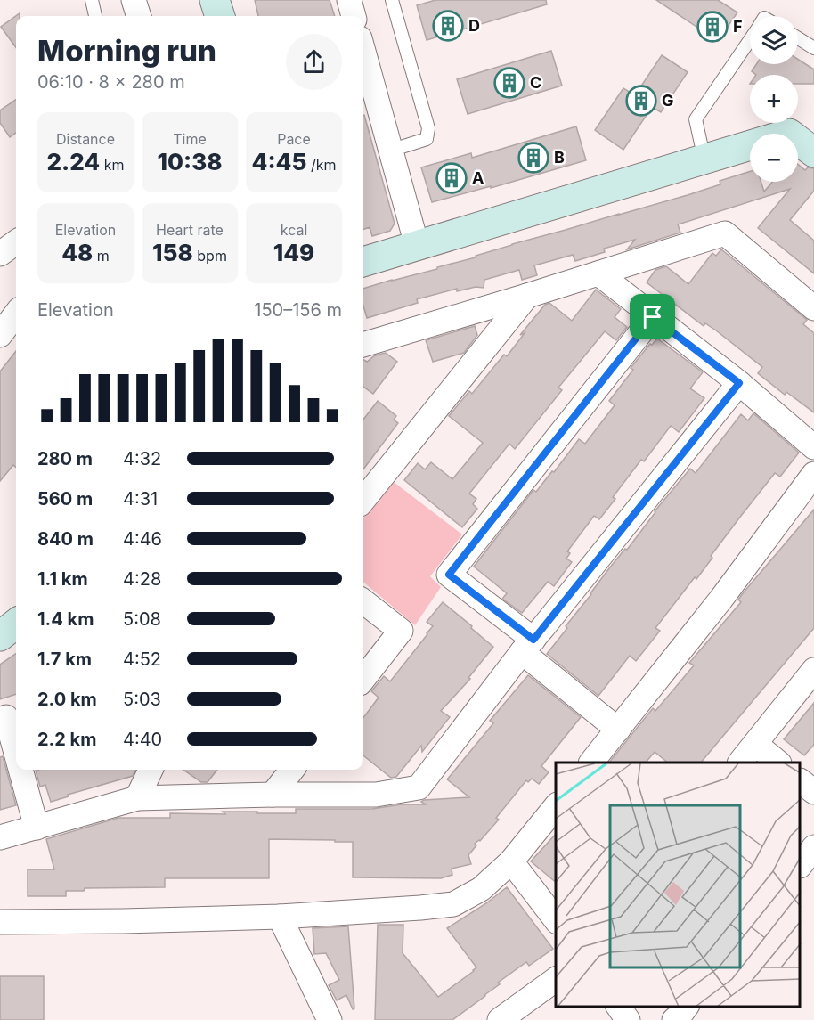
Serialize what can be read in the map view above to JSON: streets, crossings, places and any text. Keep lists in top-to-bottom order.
{
  "places": {
    "building": [
      "D",
      "F",
      "C",
      "G",
      "B",
      "A"
    ]
  },
  "page": {
    "map_buttons": ["+", "−"],
    "heading": ["Morning run", "06:10 · 8 × 280 m"],
    "stats": [
      ["Distance", "2.24 km"],
      ["Time", "10:38"],
      ["Pace", "4:45 /km"],
      ["Elevation", "48 m"],
      ["Heart rate", "158 bpm"],
      ["kcal", "149"]
    ],
    "chart": ["Elevation", "150–156 m"],
    "list": [
      {
        "name": "280 m",
        "note": "4:32"
      },
      {
        "name": "560 m",
        "note": "4:31"
      },
      {
        "name": "840 m",
        "note": "4:46"
      },
      {
        "name": "1.1 km",
        "note": "4:28"
      },
      {
        "name": "1.4 km",
        "note": "5:08"
      },
      {
        "name": "1.7 km",
        "note": "4:52"
      },
      {
        "name": "2.0 km",
        "note": "5:03"
      },
      {
        "name": "2.2 km",
        "note": "4:40"
      }
    ]
  }
}
